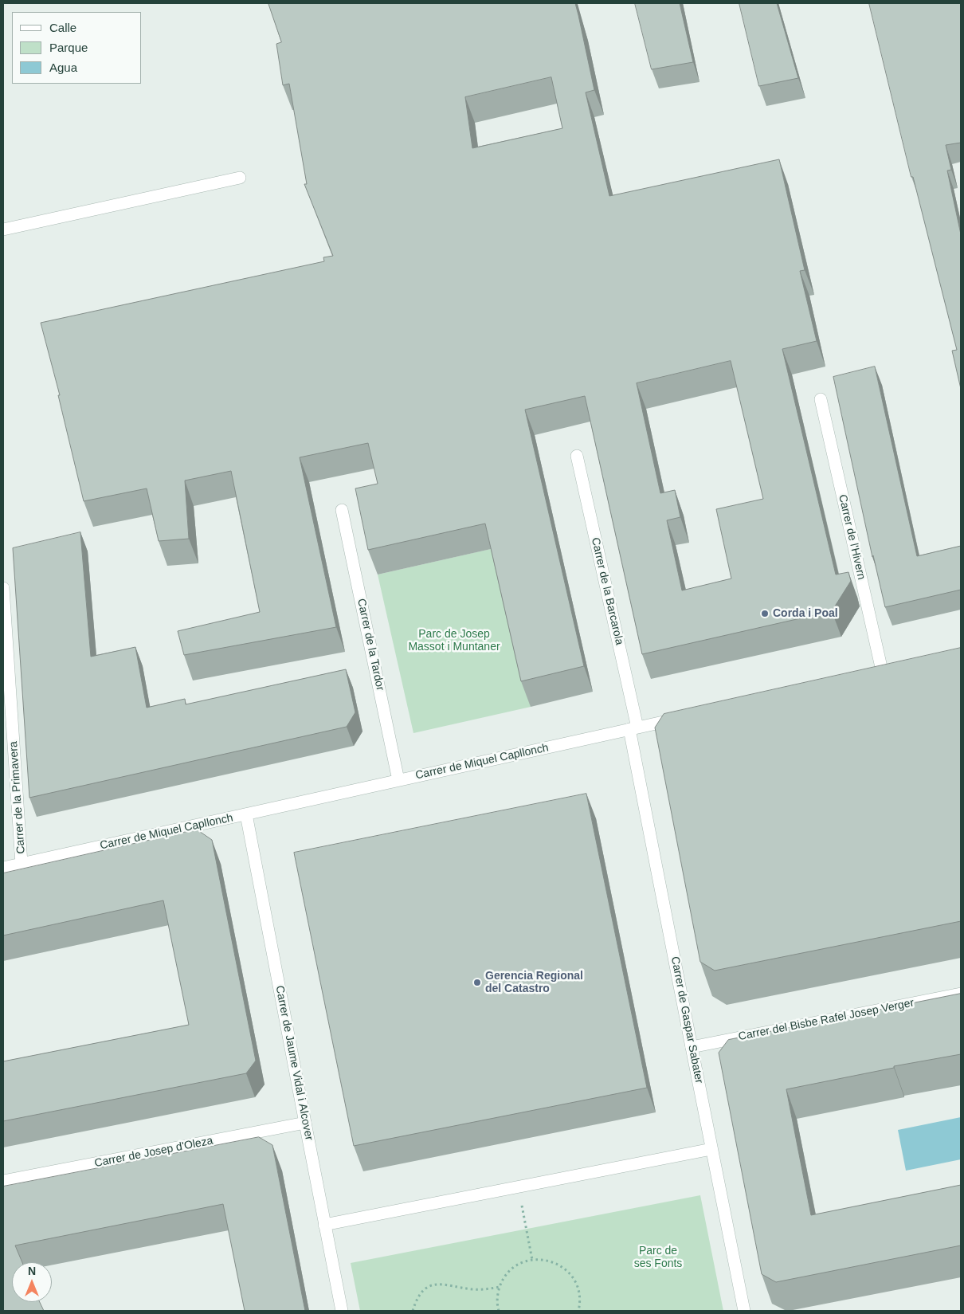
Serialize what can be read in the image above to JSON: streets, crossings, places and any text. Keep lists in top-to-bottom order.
{
  "streets": {
    "street": [
      "Carrer de l'Hivern",
      "Carrer de la Barcarola",
      "Carrer de la Tardor",
      "Carrer de Miquel Capllonch",
      "Carrer de la Primavera",
      "Carrer de Gaspar Sabater",
      "Carrer del Bisbe Rafel Josep Verger",
      "Carrer de Jaume Vidal i Alcover",
      "Carrer de Josep d'Oleza"
    ]
  },
  "crossings": [
    ["Carrer de la Barcarola", "Carrer de Miquel Capllonch"],
    ["Carrer de la Barcarola", "Carrer de Gaspar Sabater"],
    ["Carrer de la Tardor", "Carrer de Miquel Capllonch"],
    ["Carrer de Miquel Capllonch", "Carrer de la Primavera"],
    ["Carrer de Miquel Capllonch", "Carrer de Gaspar Sabater"],
    ["Carrer de Miquel Capllonch", "Carrer de Jaume Vidal i Alcover"],
    ["Carrer de Gaspar Sabater", "Carrer del Bisbe Rafel Josep Verger"],
    ["Carrer de Jaume Vidal i Alcover", "Carrer de Josep d'Oleza"]
  ],
  "parks": ["Parc de Josep Massot i Muntaner", "Parc de ses Fonts"],
  "places": ["Corda i Poal", "Gerencia Regional del Catastro"],
  "legend": ["Calle", "Parque", "Agua"],
  "north": "top"
}
